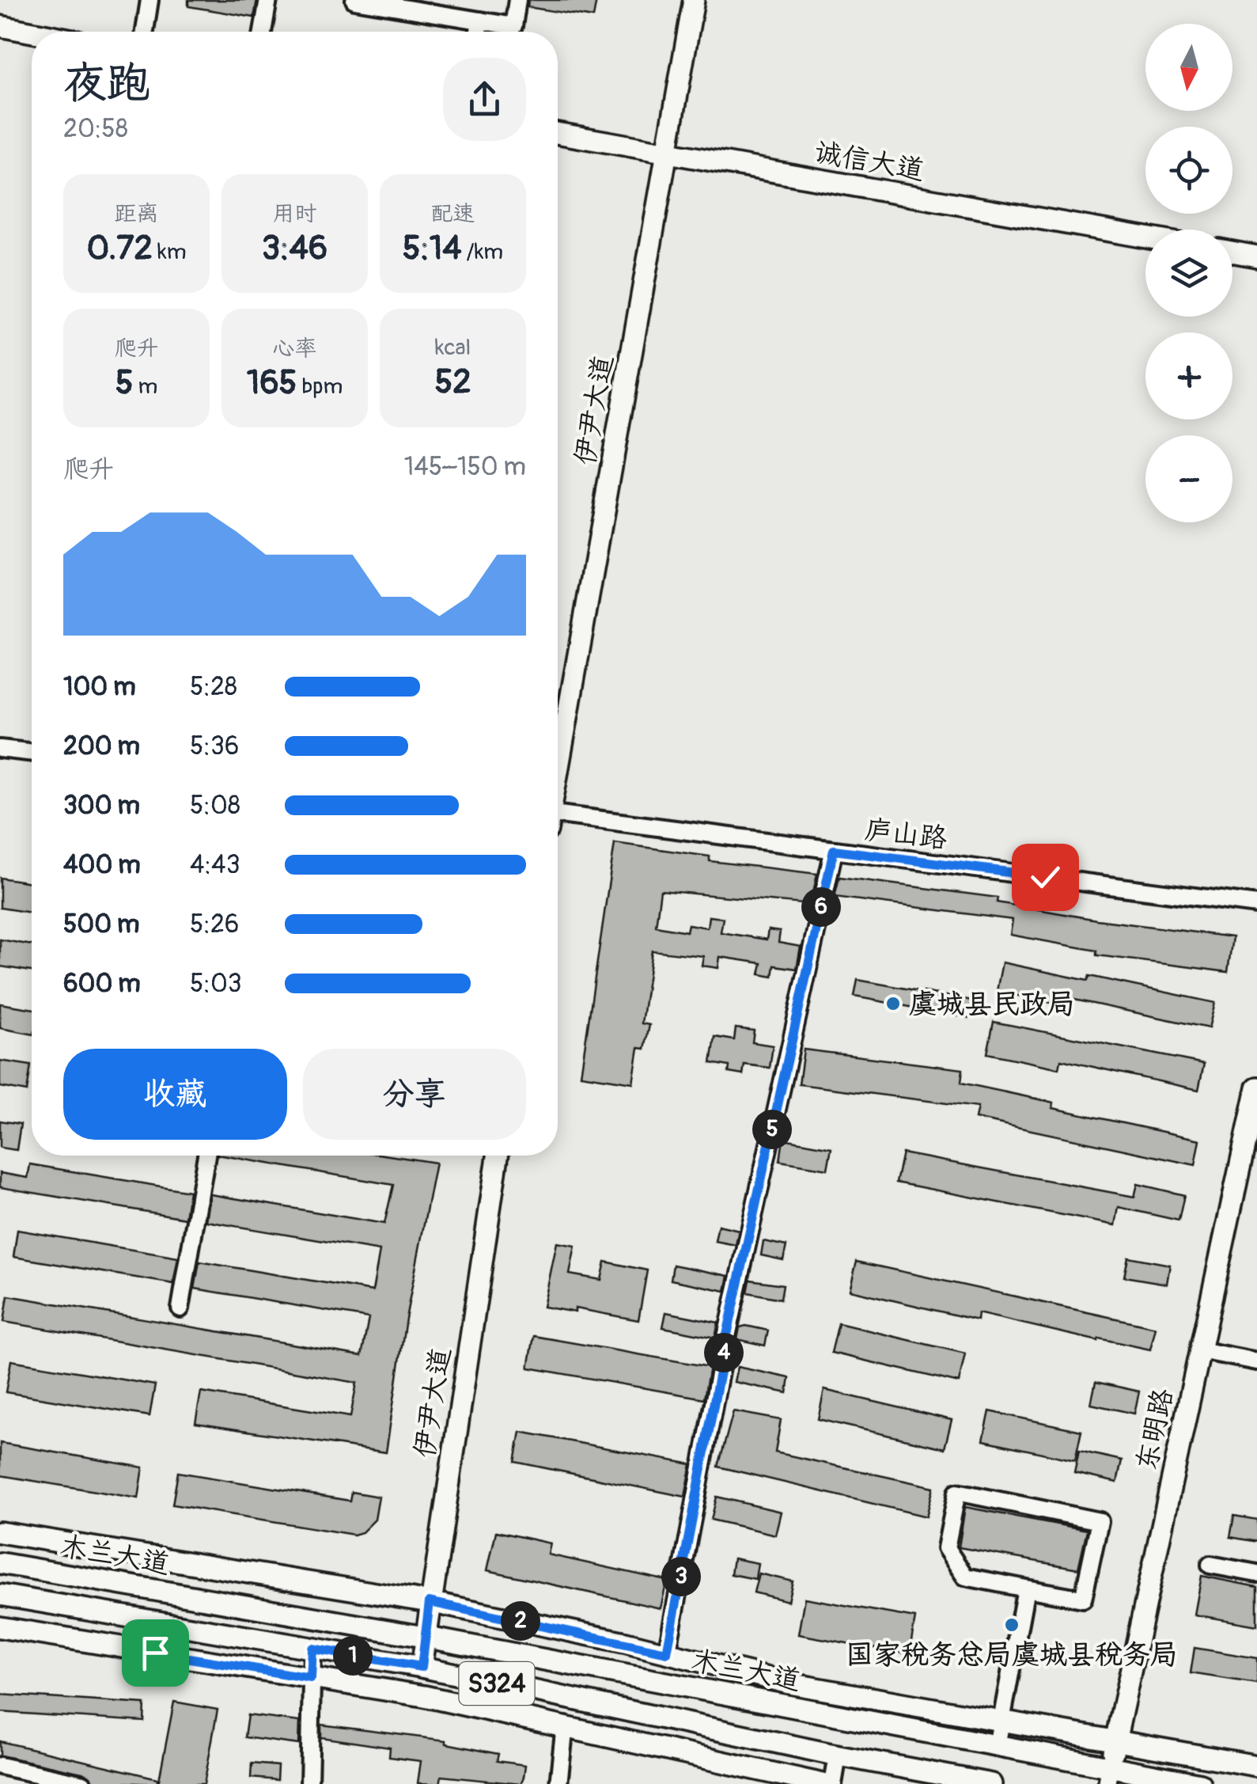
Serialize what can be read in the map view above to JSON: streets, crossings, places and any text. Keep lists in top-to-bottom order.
{
  "streets": {
    "main road": [
      "诚信大道",
      "伊尹大道",
      "东明路",
      "木兰大道",
      "S324"
    ],
    "street": ["庐山路"]
  },
  "crossings": [
    ["诚信大道", "伊尹大道"],
    ["伊尹大道", "木兰大道"],
    ["伊尹大道", "S324"],
    ["东明路", "木兰大道"]
  ],
  "places": ["虞城县民政局", "国家税务总局虞城县税务局"],
  "north": "bottom",
  "page": {
    "map_buttons": ["+", "−"],
    "heading": ["夜跑", "20:58"],
    "stats": [
      ["距离", "0.72 km"],
      ["用时", "3:46"],
      ["配速", "5:14 /km"],
      ["爬升", "5 m"],
      ["心率", "165 bpm"],
      ["kcal", "52"]
    ],
    "chart": ["爬升", "145–150 m"],
    "list": [
      {
        "name": "100 m",
        "note": "5:28"
      },
      {
        "name": "200 m",
        "note": "5:36"
      },
      {
        "name": "300 m",
        "note": "5:08"
      },
      {
        "name": "400 m",
        "note": "4:43"
      },
      {
        "name": "500 m",
        "note": "5:26"
      },
      {
        "name": "600 m",
        "note": "5:03"
      }
    ],
    "pins": [
      "6",
      "5",
      "4",
      "3",
      "2",
      "1"
    ],
    "buttons": ["收藏", "分享"]
  }
}
